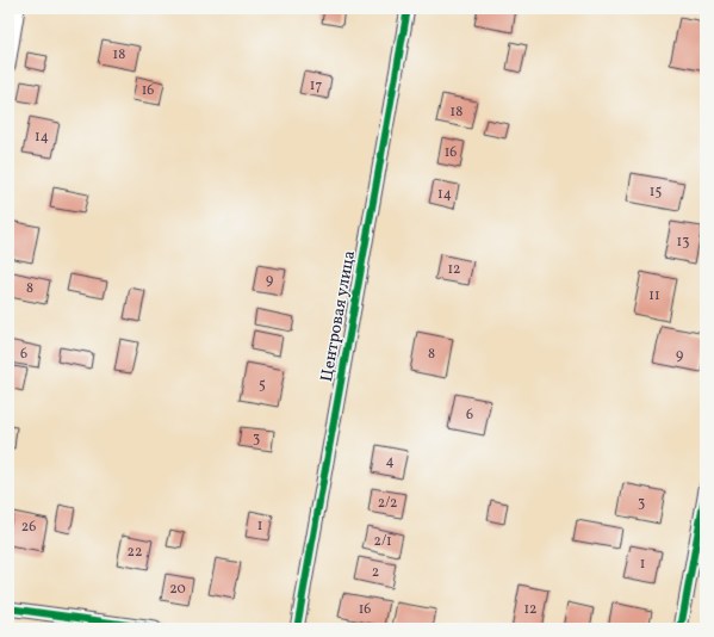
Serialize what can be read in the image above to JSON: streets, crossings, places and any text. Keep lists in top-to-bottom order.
{
  "streets": {
    "street": ["Центровая улица"]
  },
  "house_numbers": [
    "18",
    "17",
    "16",
    "18",
    "14",
    "16",
    "15",
    "14",
    "13",
    "12",
    "9",
    "8",
    "11",
    "6",
    "8",
    "9",
    "5",
    "6",
    "3",
    "4",
    "2/2",
    "3",
    "1",
    "26",
    "2/1",
    "22",
    "1",
    "2",
    "20",
    "16",
    "12"
  ]
}
